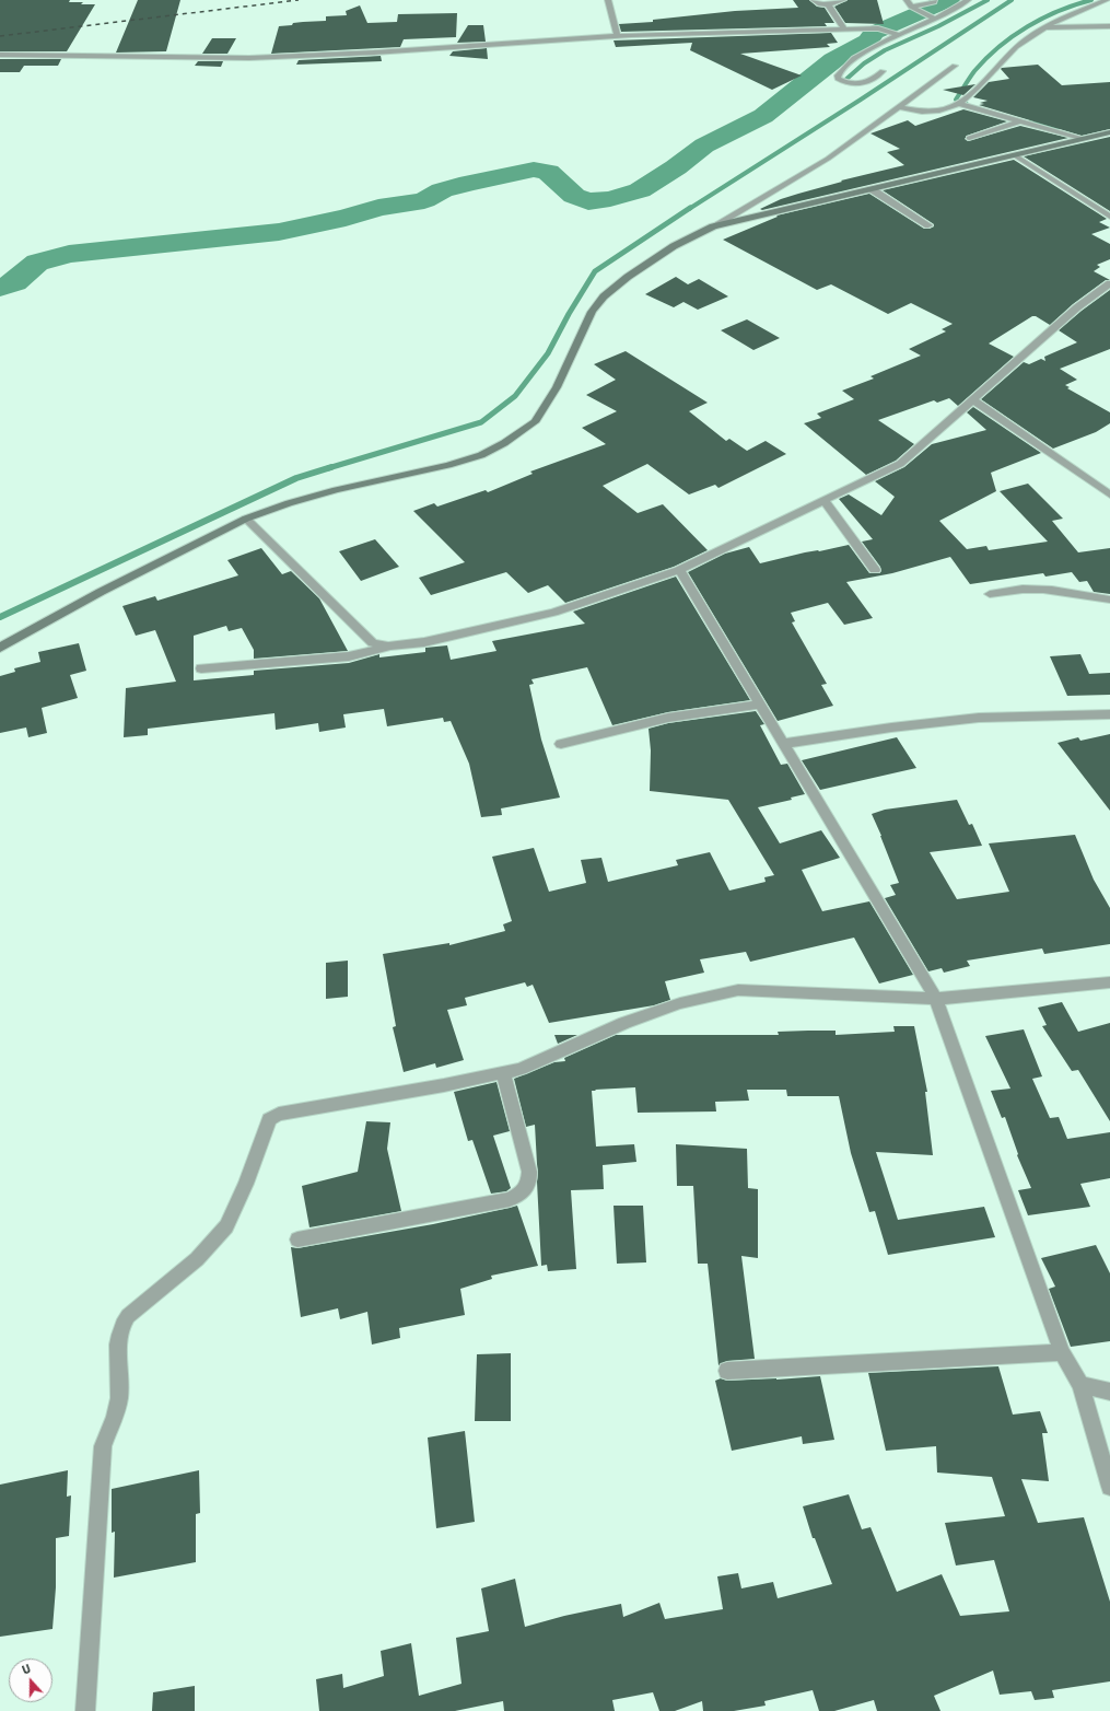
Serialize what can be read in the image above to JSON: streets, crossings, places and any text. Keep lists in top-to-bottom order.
{
  "north": "top"
}
